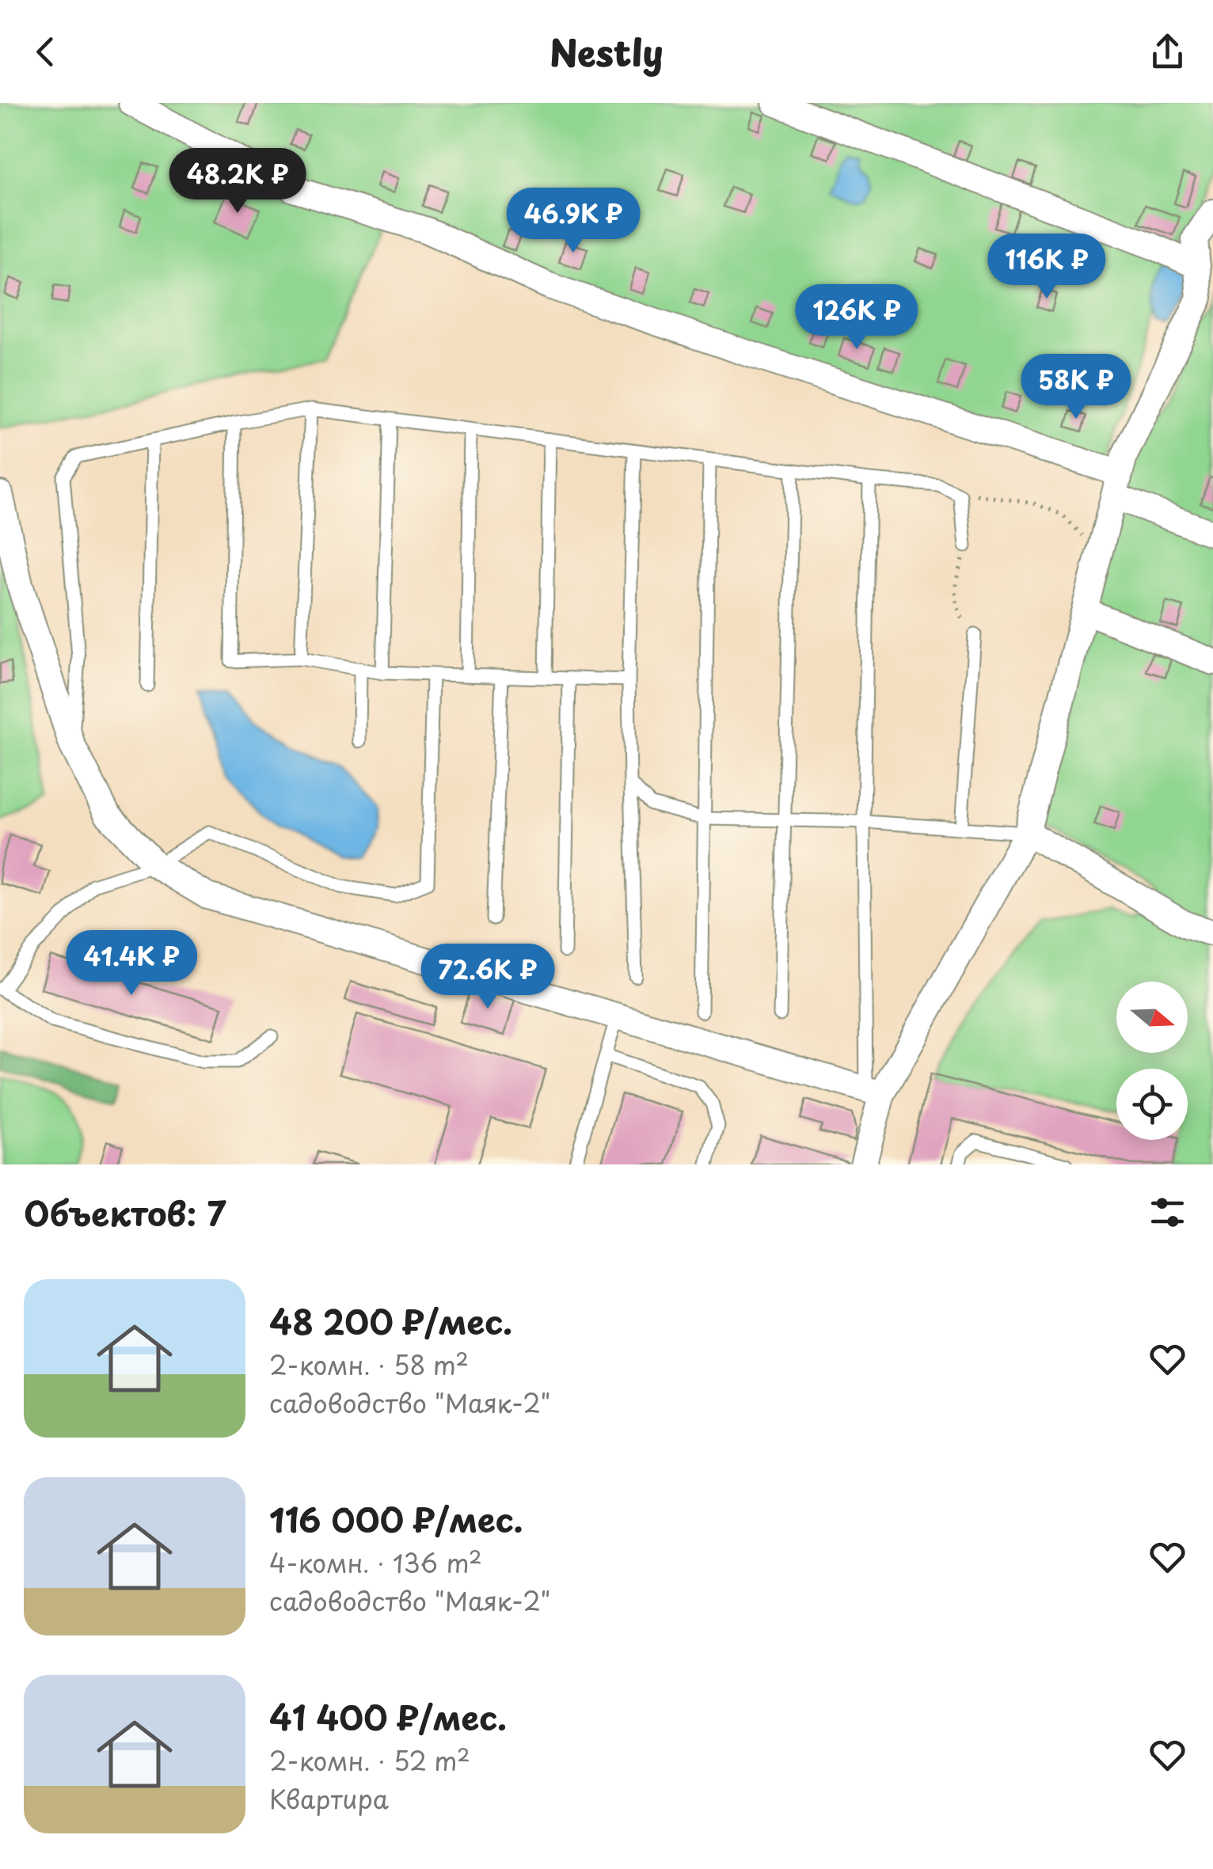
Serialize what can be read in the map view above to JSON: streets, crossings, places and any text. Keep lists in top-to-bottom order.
{
  "north": "right",
  "page": {
    "header": "Nestly",
    "price": [
      "48.2K ₽",
      "46.9K ₽",
      "116K ₽",
      "126K ₽",
      "58K ₽",
      "41.4K ₽",
      "72.6K ₽"
    ],
    "heading": "Объектов: 7",
    "list": [
      {
        "name": "48 200 ₽/мес.",
        "note": "2-комн. · 58 m² · садоводство \"Маяк-2\""
      },
      {
        "name": "116 000 ₽/мес.",
        "note": "4-комн. · 136 m² · садоводство \"Маяк-2\""
      },
      {
        "name": "41 400 ₽/мес.",
        "note": "2-комн. · 52 m² · Квартира"
      }
    ]
  }
}
